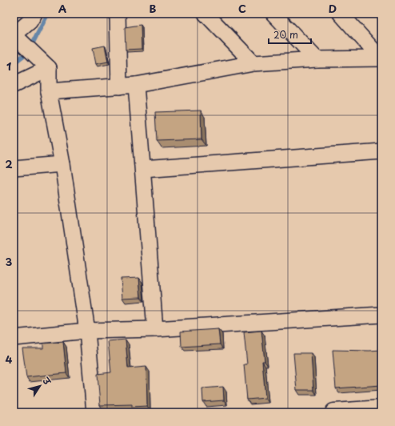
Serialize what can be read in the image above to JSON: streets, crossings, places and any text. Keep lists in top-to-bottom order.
{
  "scale_bar": "20 m",
  "north": "top right",
  "grid": {
    "columns": [
      "A",
      "B",
      "C",
      "D"
    ],
    "rows": [
      "1",
      "2",
      "3",
      "4"
    ]
  }
}
